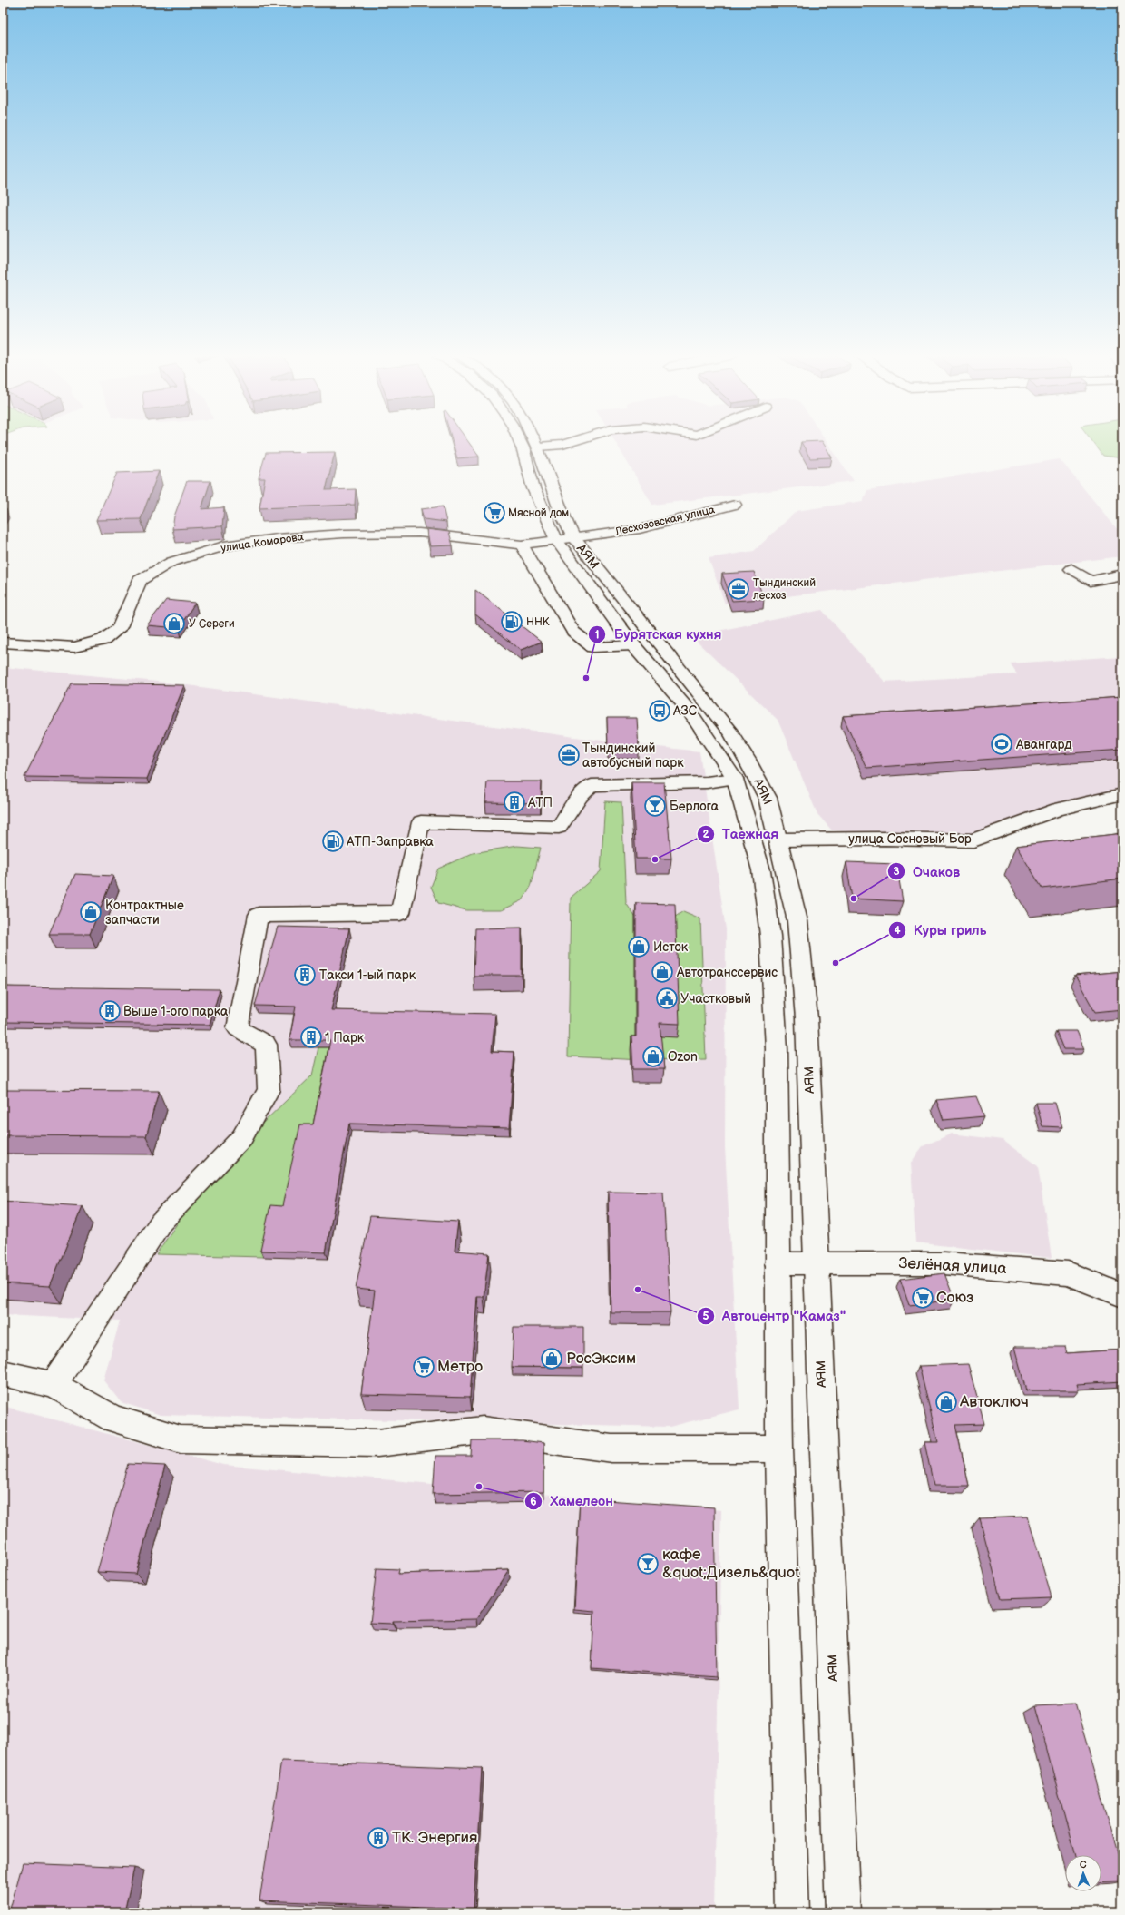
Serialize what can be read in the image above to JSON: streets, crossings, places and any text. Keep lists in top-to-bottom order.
{
  "streets": {
    "main road": [
      "Лесхозовская улица",
      "улица Комарова",
      "АЯМ",
      "улица Сосновый Бор",
      "Зелёная улица"
    ]
  },
  "crossings": [
    ["Лесхозовская улица", "улица Комарова"],
    ["Лесхозовская улица", "АЯМ"],
    ["АЯМ", "улица Сосновый Бор"],
    ["АЯМ", "Зелёная улица"]
  ],
  "places": {
    "supermarket": ["Мясной дом", "Союз", "Метро"],
    "office": ["Тындинский лесхоз", "Тындинский автобусный парк"],
    "fuel station": ["ННК", "АТП-Заправка"],
    "shop": [
      "У Сереги",
      "Контрактные запчасти",
      "Исток",
      "Автотранссервис",
      "Ozon",
      "РосЭксим",
      "Автоключ"
    ],
    "other": [
      "Бурятская кухня",
      "Таежная",
      "Очаков",
      "Куры гриль",
      "Автоцентр \"Камаз\"",
      "Хамелеон"
    ],
    "bus stop": ["АЗС"],
    "sports": ["Авангард"],
    "building": [
      "АТП",
      "Такси 1-ый парк",
      "Выше 1-ого парка",
      "1 Парк",
      "ТК. Энергия"
    ],
    "bar": ["Берлога", "кафе &quot;Дизель&quot"],
    "public building": ["Участковый"]
  },
  "north": "top"
}
